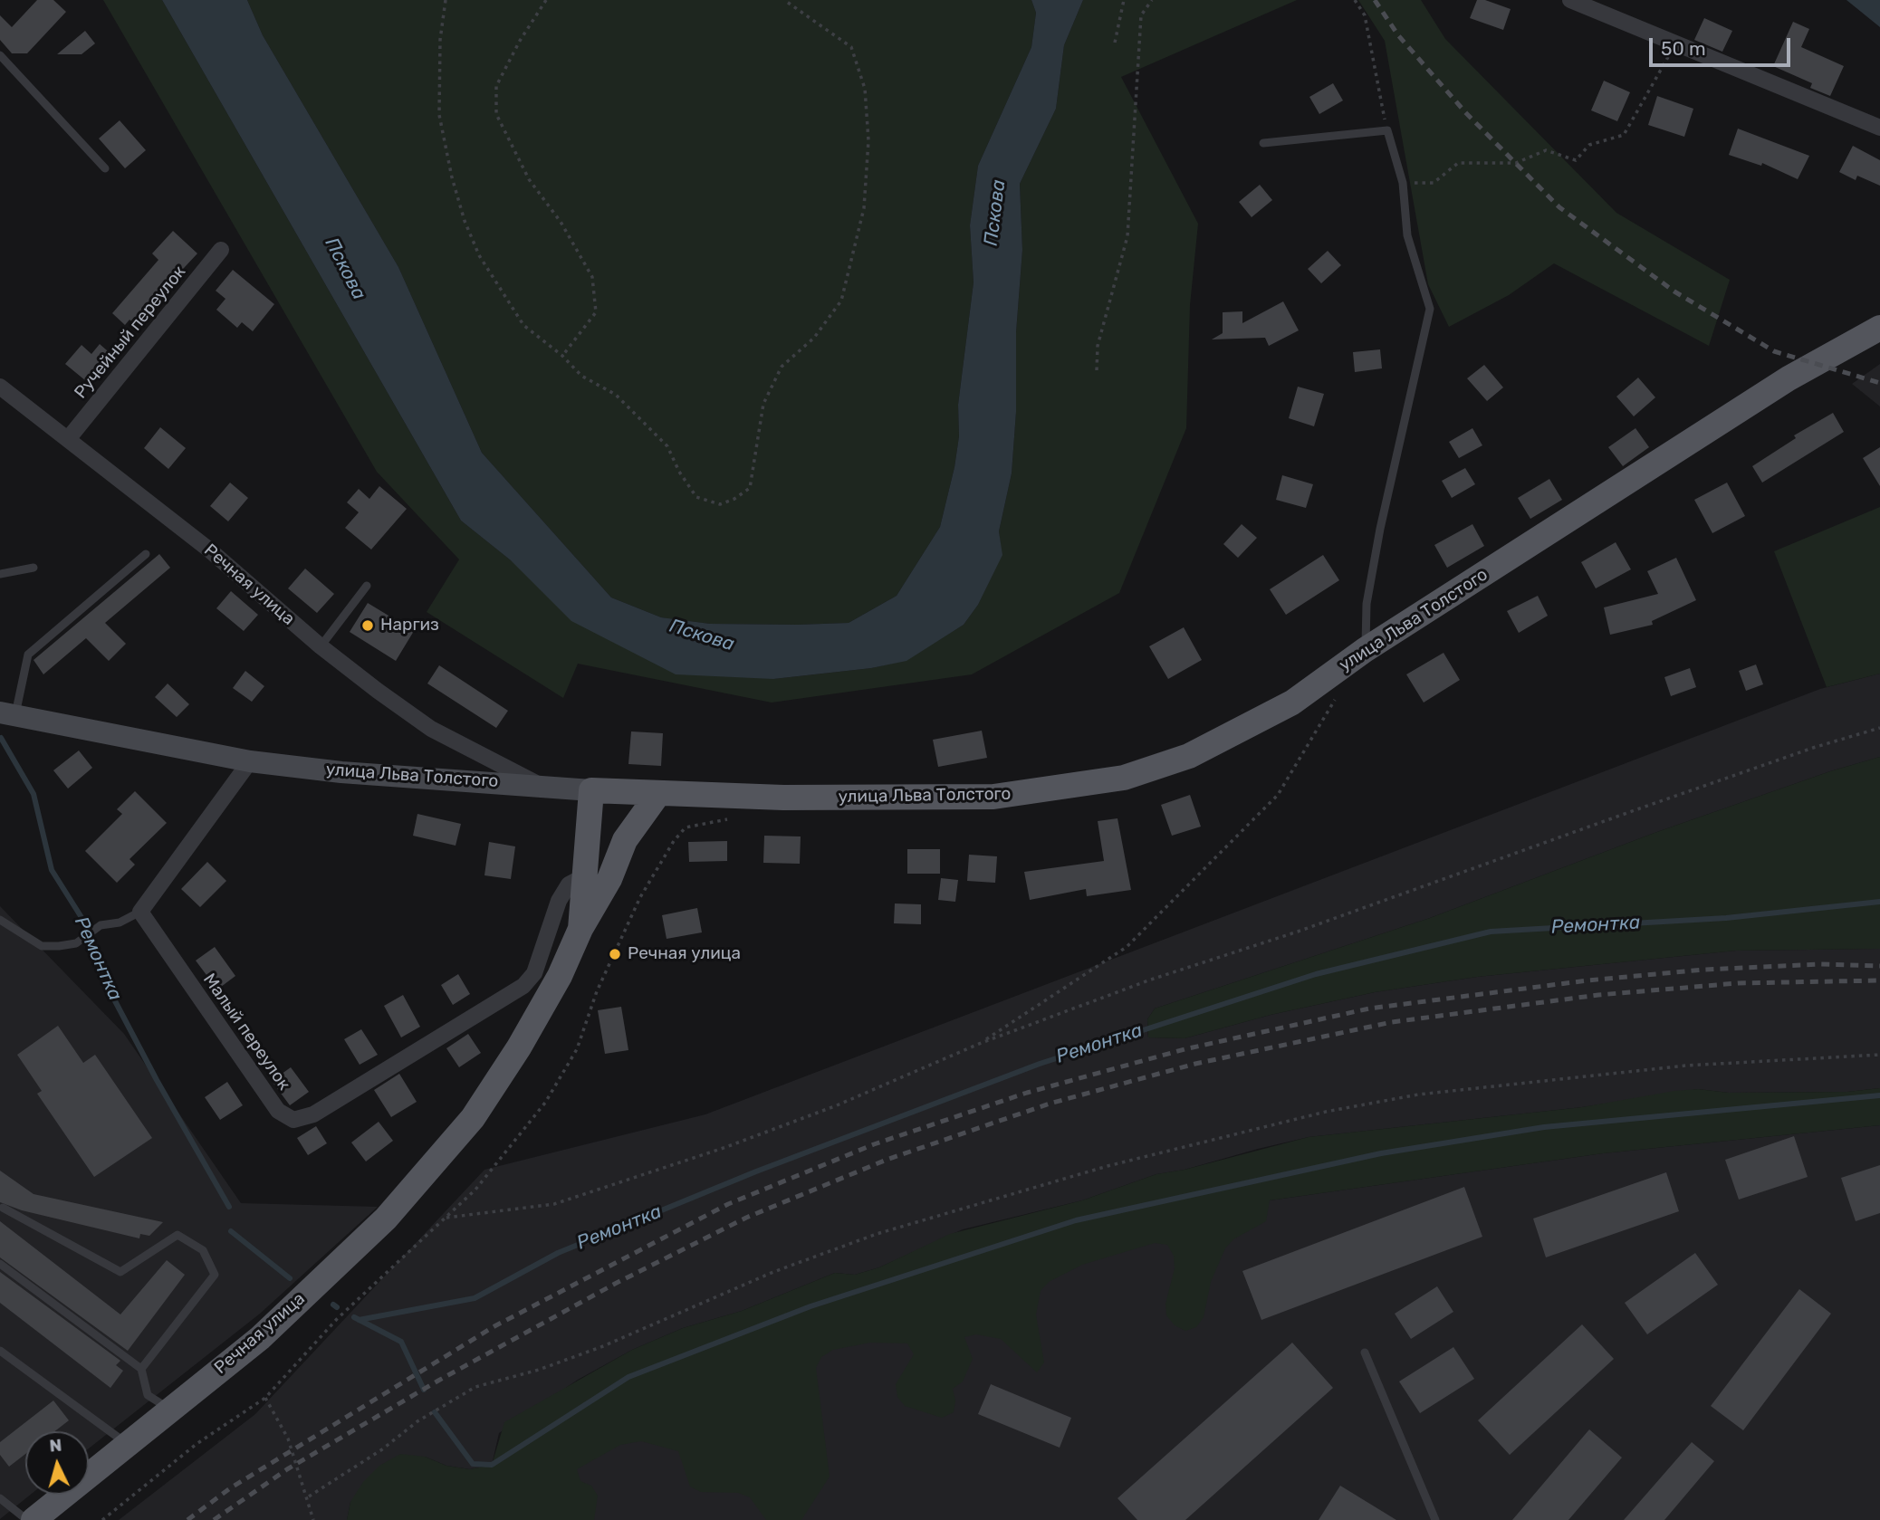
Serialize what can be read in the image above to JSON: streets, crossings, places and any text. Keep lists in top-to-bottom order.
{
  "streets": {
    "main road": ["Речная улица", "улица Льва Толстого"],
    "street": ["Ручейный переулок", "Малый переулок"]
  },
  "crossings": [
    ["Ручейный переулок", "Речная улица"],
    ["Речная улица", "улица Льва Толстого"]
  ],
  "water": ["Пскова", "Ремонтка"],
  "places": ["Наргиз", "Речная улица"],
  "scale_bar": "50 m",
  "north": "top"
}
